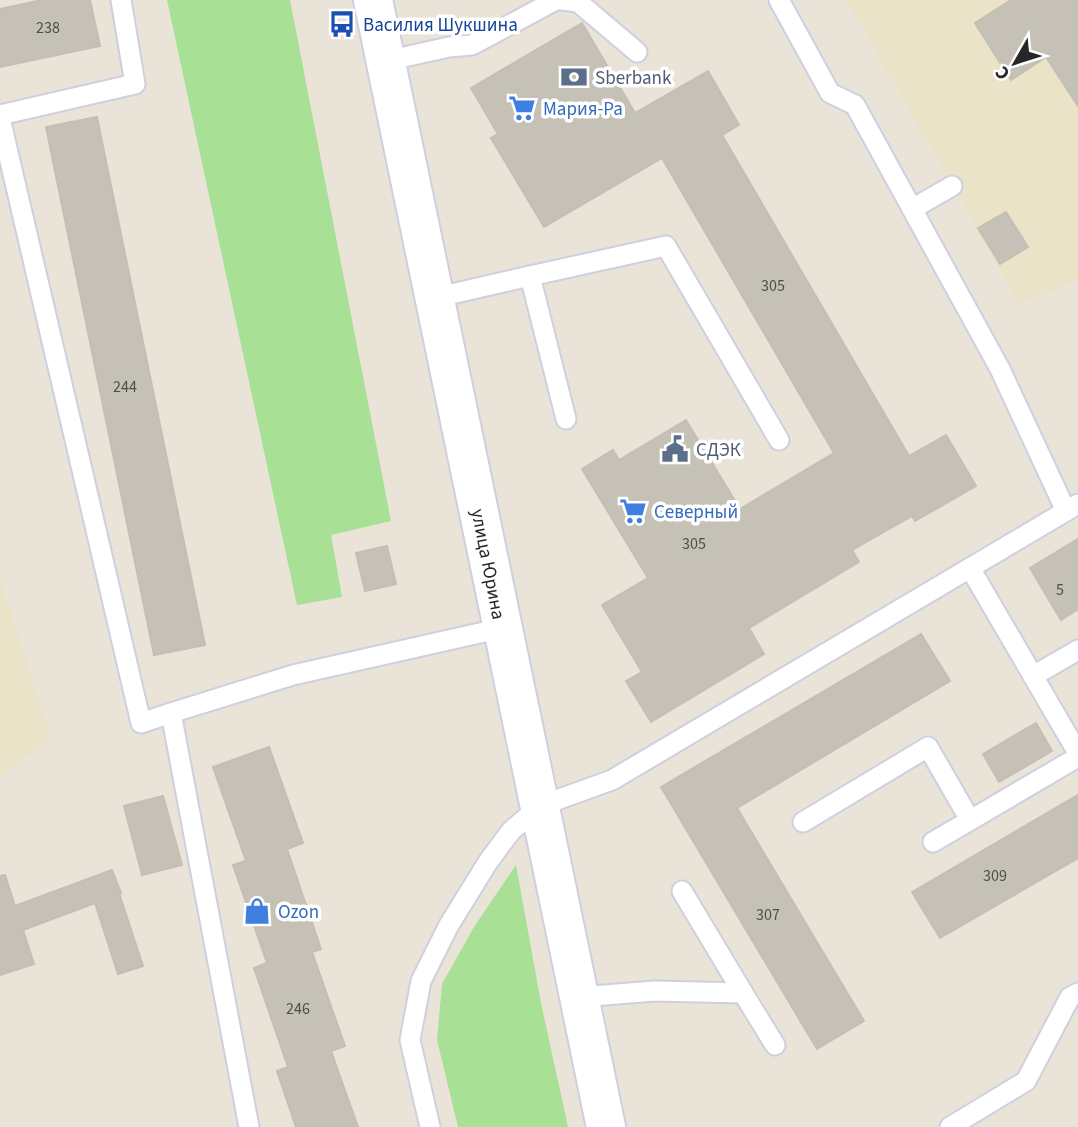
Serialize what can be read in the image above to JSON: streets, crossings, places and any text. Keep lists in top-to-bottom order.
{
  "streets": {
    "street": ["улица Юрина"]
  },
  "places": {
    "bus stop": ["Василия Шукшина"],
    "bank": ["Sberbank"],
    "supermarket": ["Мария-Ра", "Северный"],
    "public building": ["СДЭК"],
    "shop": ["Ozon"]
  },
  "house_numbers": [
    "238",
    "305",
    "244",
    "305",
    "5",
    "309",
    "307",
    "246"
  ],
  "north": "bottom left"
}
